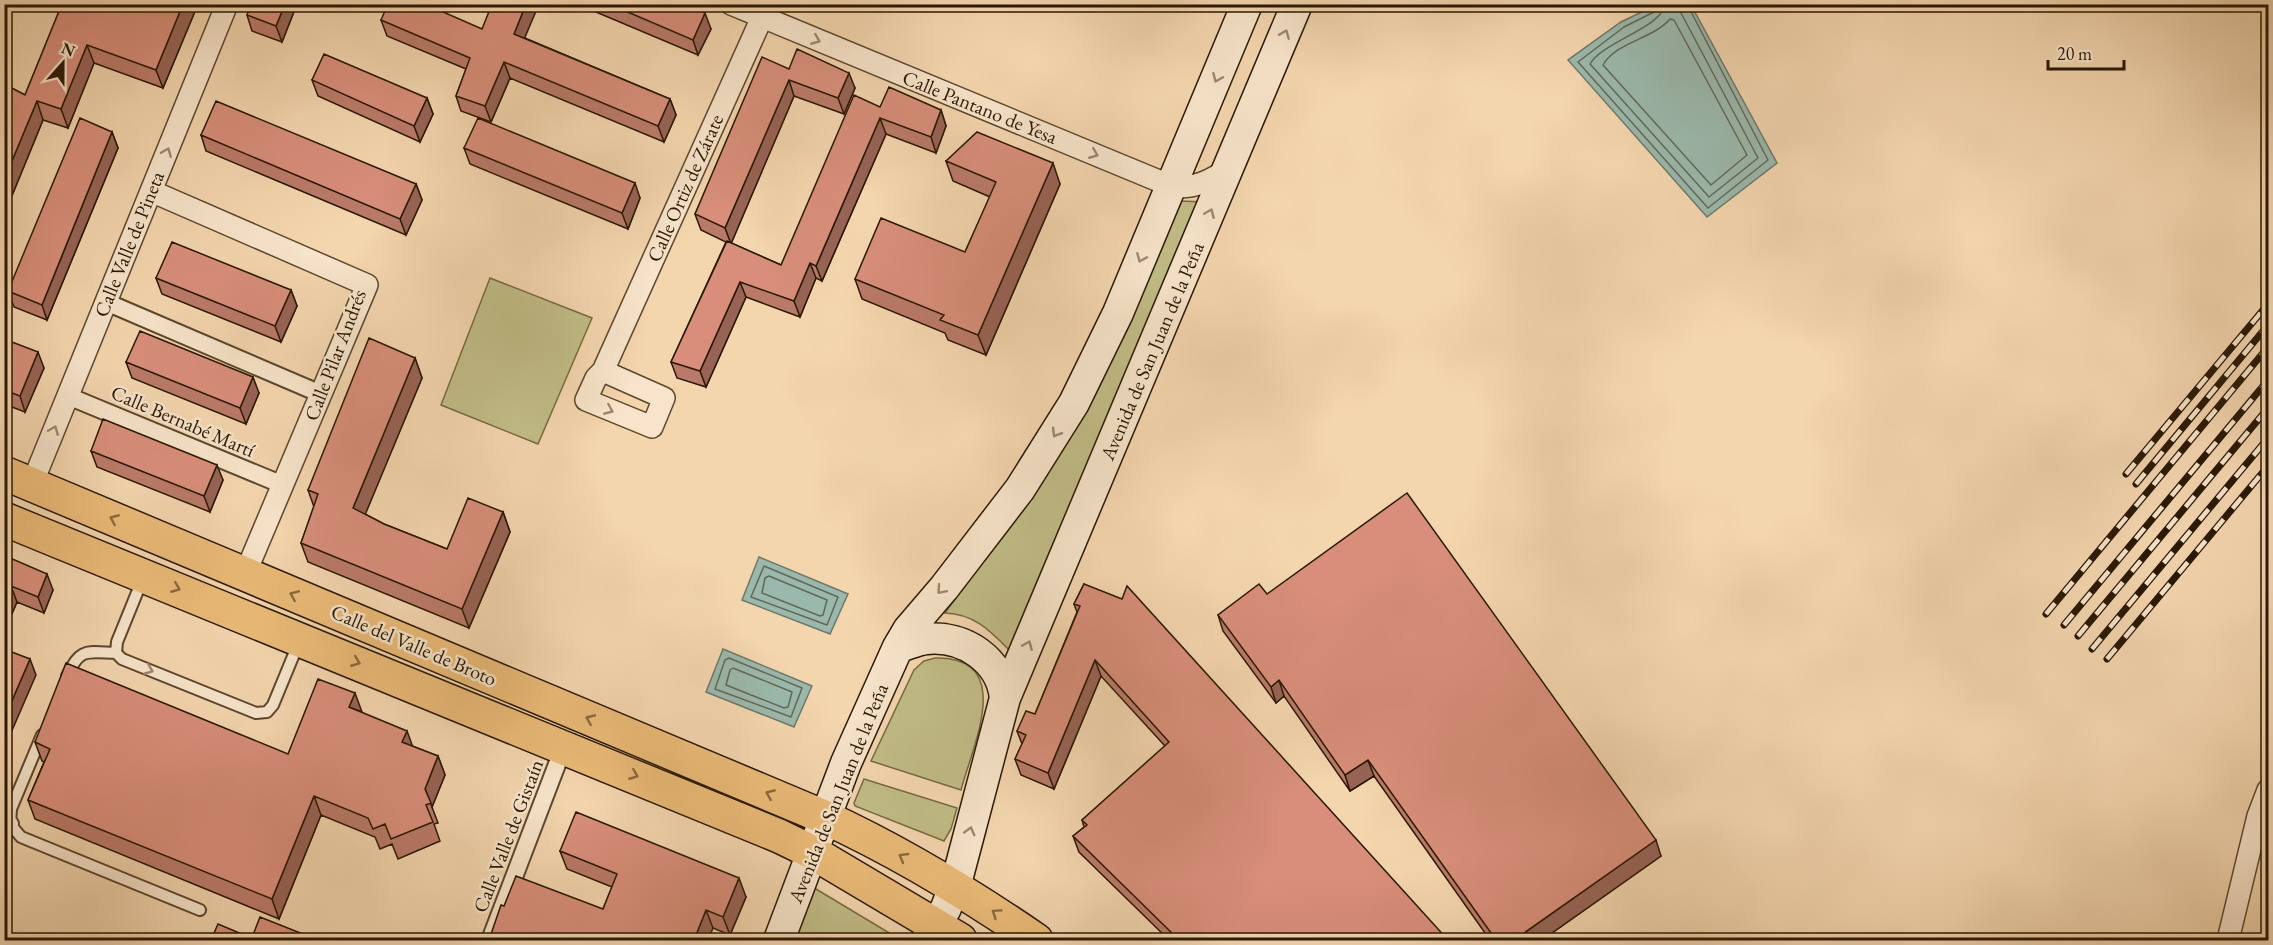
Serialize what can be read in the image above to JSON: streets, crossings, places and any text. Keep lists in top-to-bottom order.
{
  "streets": {
    "main road": ["Avenida de San Juan de la Peña", "Calle del Valle de Broto"],
    "street": [
      "Calle Pantano de Yesa",
      "Calle Ortiz de Zárate",
      "Calle Valle de Pineta",
      "Calle Pilar Andrés",
      "Calle Bernabé Martí",
      "Calle Valle de Gistaín"
    ]
  },
  "crossings": [
    ["Calle Pantano de Yesa", "Calle Ortiz de Zárate"],
    ["Calle Pantano de Yesa", "Avenida de San Juan de la Peña"],
    ["Calle Valle de Pineta", "Calle Pilar Andrés"],
    ["Calle Valle de Pineta", "Calle Bernabé Martí"],
    ["Calle Valle de Pineta", "Calle del Valle de Broto"],
    ["Avenida de San Juan de la Peña", "Calle del Valle de Broto"],
    ["Calle Pilar Andrés", "Calle Bernabé Martí"],
    ["Calle Pilar Andrés", "Calle del Valle de Broto"],
    ["Calle del Valle de Broto", "Calle Valle de Gistaín"]
  ],
  "one_way": ["Calle Pantano de Yesa", "Calle Valle de Pineta"],
  "scale_bar": "20 m",
  "north": "top"
}
